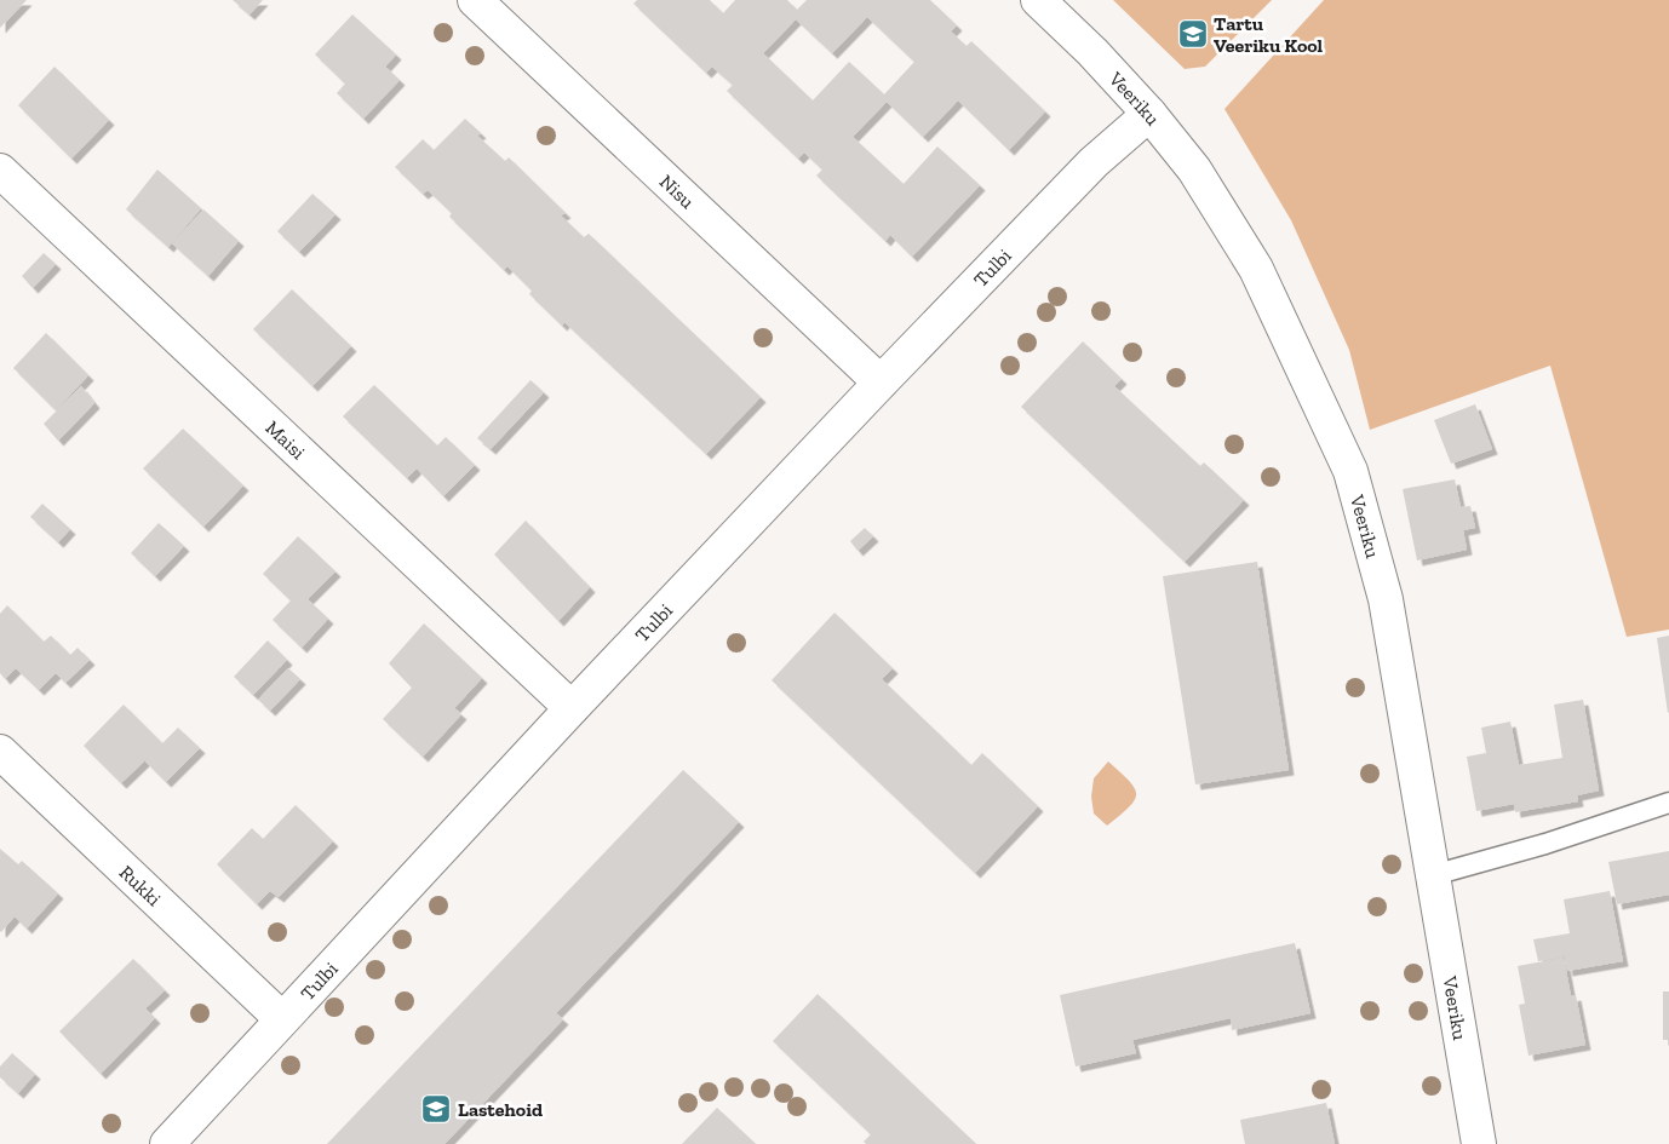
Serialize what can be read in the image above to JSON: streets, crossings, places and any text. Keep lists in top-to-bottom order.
{
  "streets": {
    "street": [
      "Veeriku",
      "Nisu",
      "Tulbi",
      "Maisi",
      "Rukki"
    ]
  },
  "crossings": [
    ["Veeriku", "Tulbi"],
    ["Nisu", "Tulbi"],
    ["Tulbi", "Maisi"],
    ["Tulbi", "Rukki"]
  ],
  "places": {
    "school or university": ["Tartu Veeriku Kool", "Lastehoid"]
  }
}
